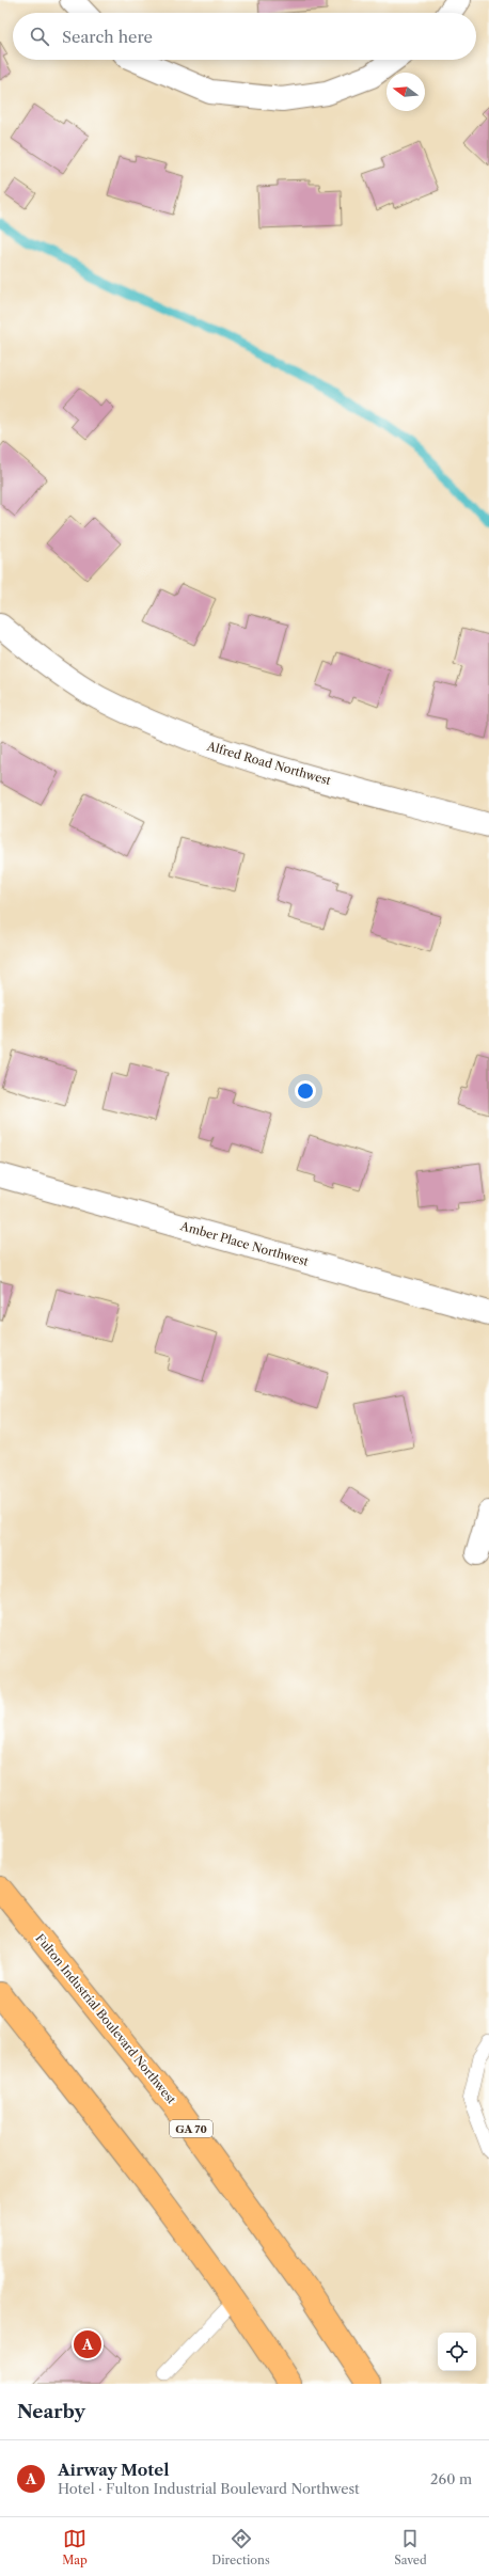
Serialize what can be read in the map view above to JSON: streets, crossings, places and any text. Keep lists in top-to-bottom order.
{
  "streets": {
    "main road": ["Fulton Industrial Boulevard Northwest", "GA 70"],
    "street": ["Alfred Road Northwest", "Amber Place Northwest"]
  },
  "north": "left",
  "page": {
    "search": "Search here",
    "pins": "A",
    "heading": "Nearby",
    "list": [
      {
        "mark": "A",
        "name": "Airway Motel",
        "note": "Hotel · Fulton Industrial Boulevard Northwest",
        "value": "260 m"
      }
    ],
    "nav": ["Map", "Directions", "Saved"]
  }
}
